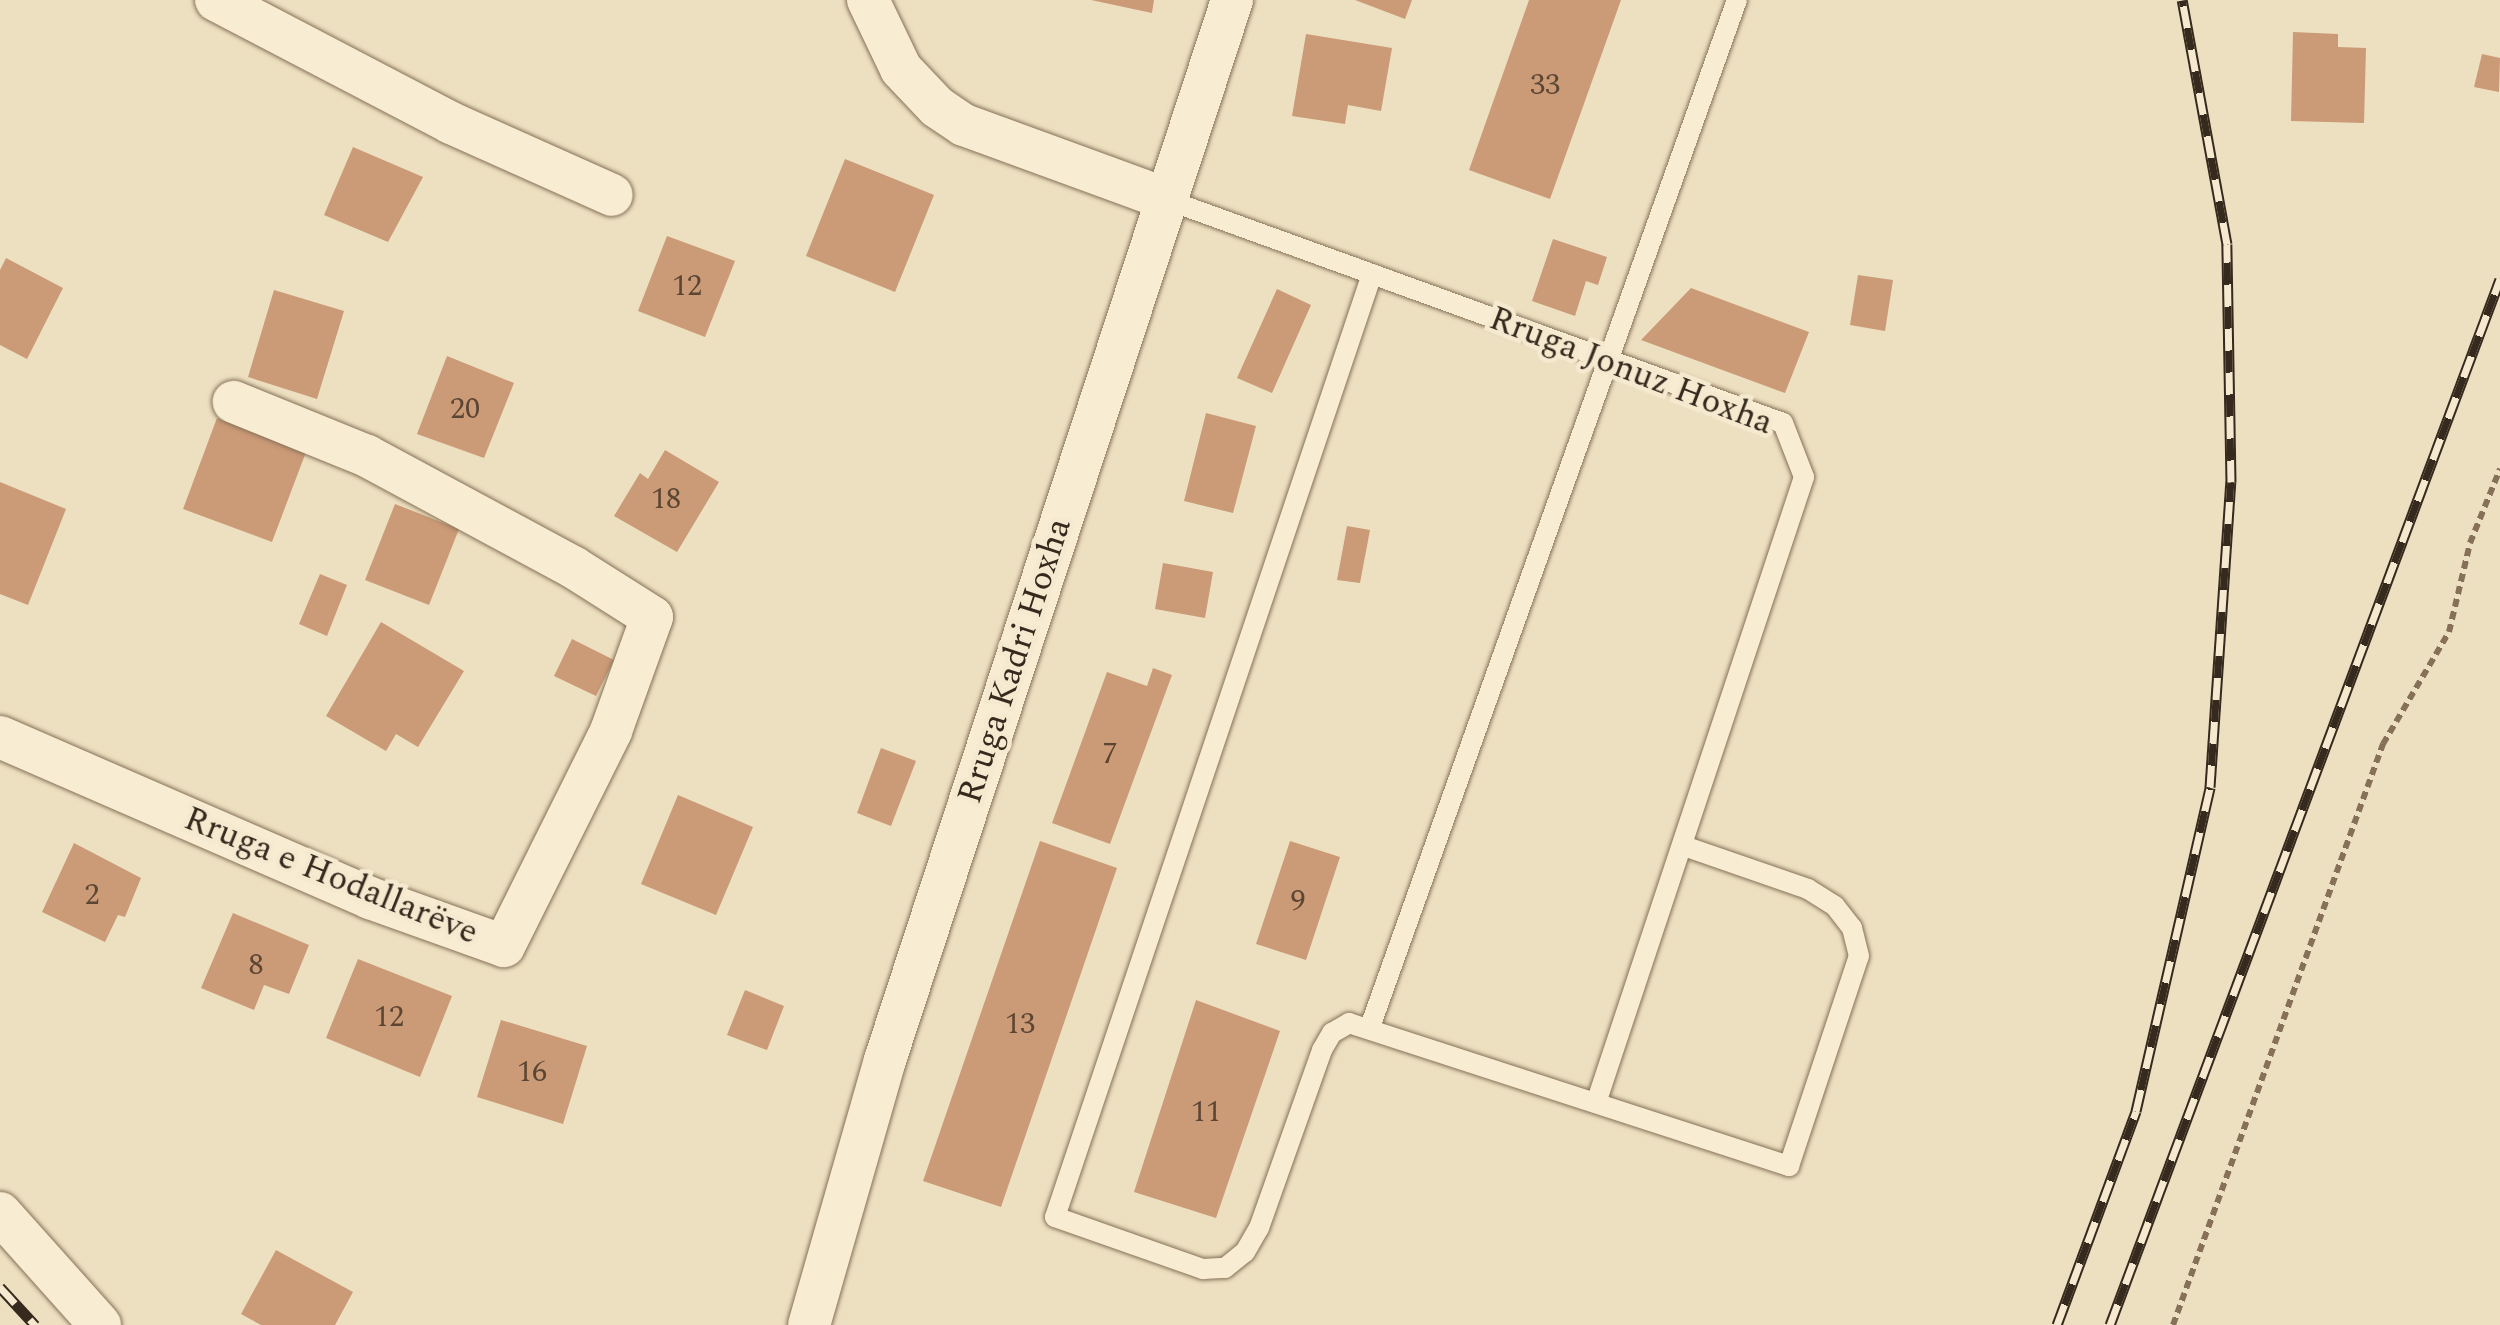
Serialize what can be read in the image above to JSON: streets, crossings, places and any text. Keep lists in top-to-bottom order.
{
  "streets": {
    "street": ["Rruga Jonuz Hoxha", "Rruga Kadri Hoxha", "Rruga e Hodallarëve"]
  },
  "crossings": [
    ["Rruga Jonuz Hoxha", "Rruga Kadri Hoxha"]
  ],
  "house_numbers": [
    "33",
    "12",
    "20",
    "18",
    "7",
    "2",
    "9",
    "8",
    "12",
    "13",
    "16",
    "11"
  ]
}
